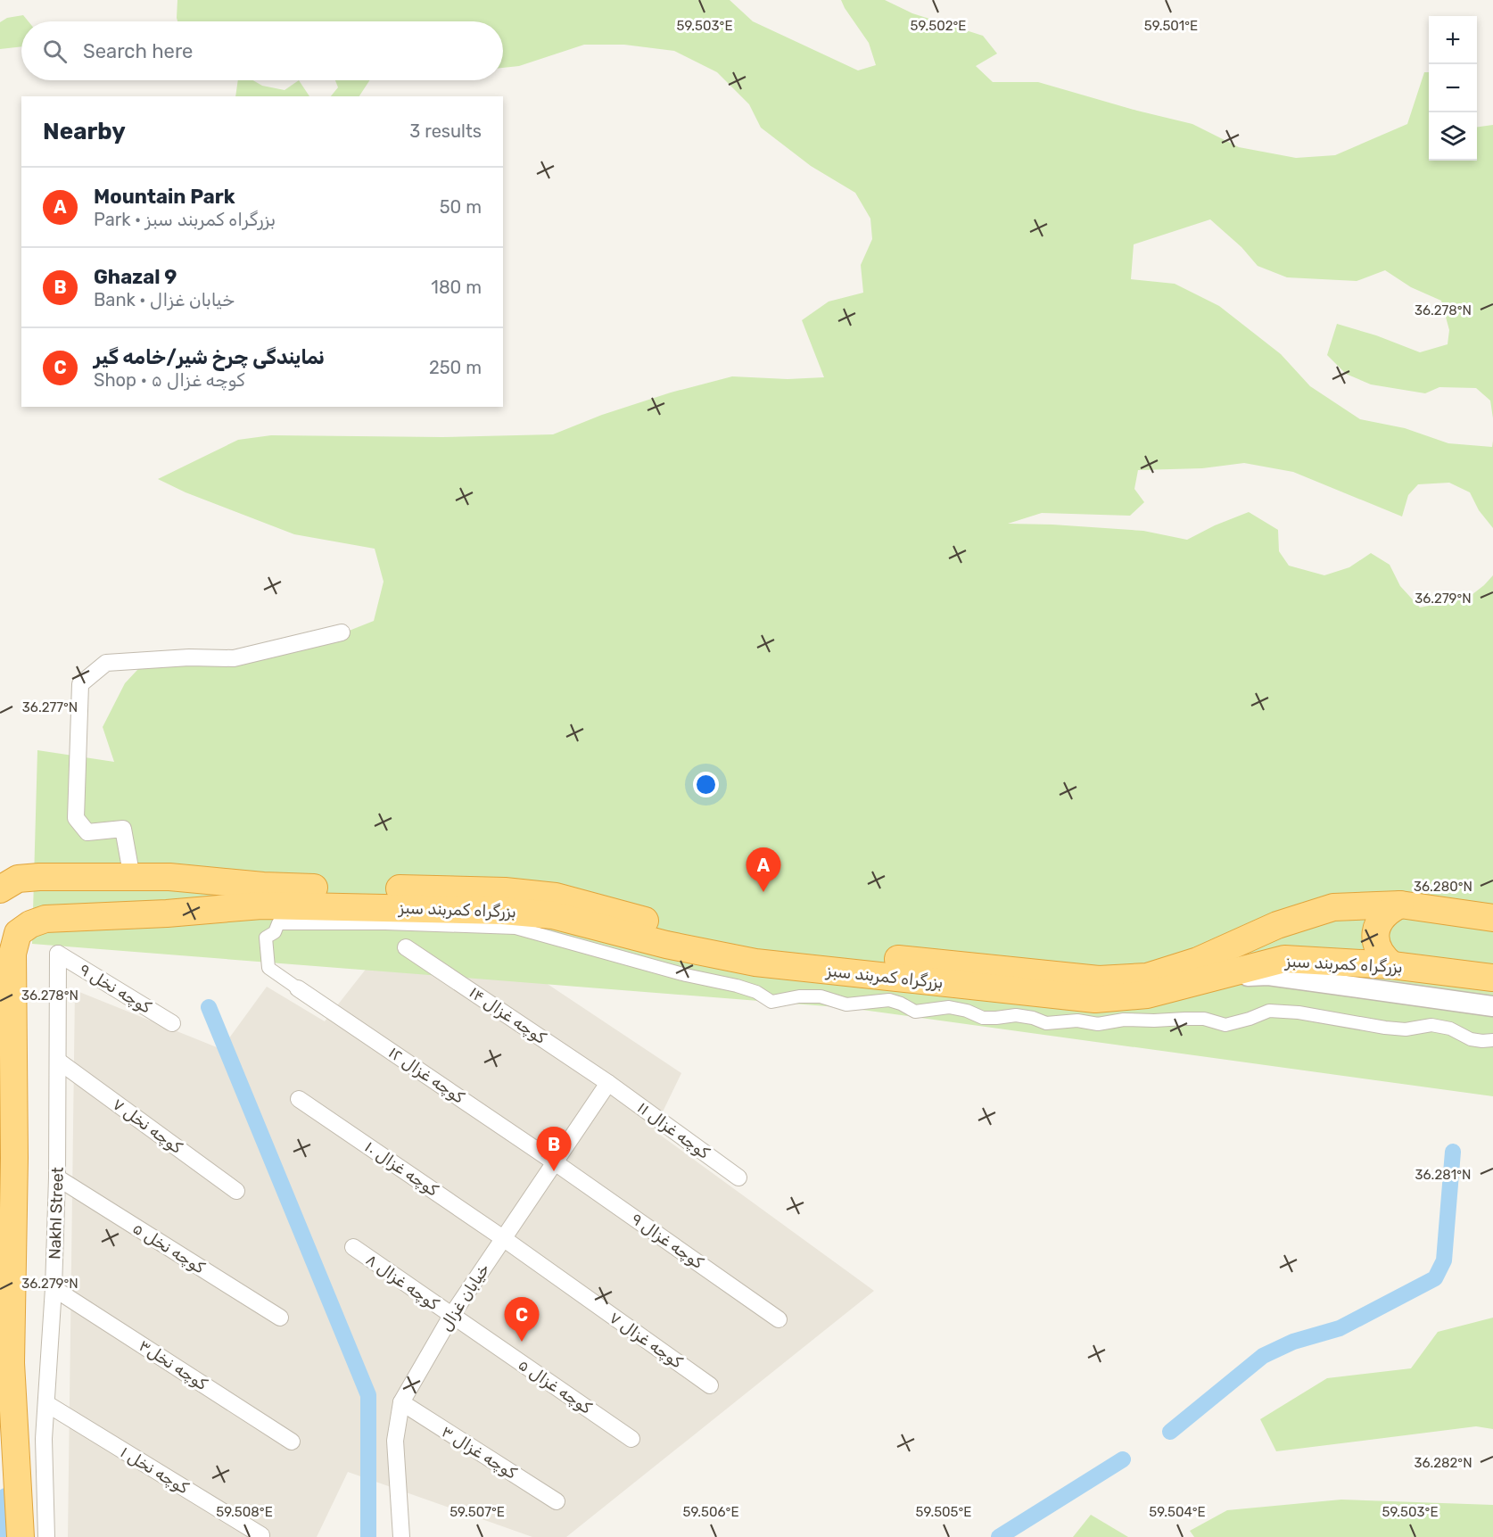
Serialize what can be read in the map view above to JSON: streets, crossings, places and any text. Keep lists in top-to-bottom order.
{
  "streets": {
    "highway": ["بزرگراه کمربند سبز"],
    "street": [
      "کوچه نخل ۹",
      "کوچه غزال ۱۴",
      "کوچه غزال ۱۲",
      "کوچه نخل ۷",
      "کوچه غزال ۱۱",
      "کوچه غزال ۱۰",
      "Nakhl Street",
      "کوچه غزال ۹",
      "کوچه نخل ۵",
      "کوچه غزال ۸",
      "خیابان غزال",
      "کوچه غزال ۷",
      "کوچه نخل۳",
      "کوچه غزال ۵",
      "کوچه غزال ۳",
      "کوچه نخل ۱"
    ]
  },
  "crossings": [
    ["کوچه نخل ۹", "Nakhl Street"],
    ["کوچه غزال ۱۴", "کوچه غزال ۱۱"],
    ["کوچه غزال ۱۴", "خیابان غزال"],
    ["کوچه غزال ۱۲", "کوچه غزال ۹"],
    ["کوچه غزال ۱۲", "خیابان غزال"],
    ["کوچه نخل ۷", "Nakhl Street"],
    ["کوچه غزال ۱۱", "خیابان غزال"],
    ["کوچه غزال ۱۰", "خیابان غزال"],
    ["کوچه غزال ۱۰", "کوچه غزال ۷"],
    ["Nakhl Street", "کوچه نخل ۵"],
    ["Nakhl Street", "کوچه نخل۳"],
    ["Nakhl Street", "کوچه نخل ۱"],
    ["کوچه غزال ۹", "خیابان غزال"],
    ["کوچه غزال ۸", "خیابان غزال"],
    ["کوچه غزال ۸", "کوچه غزال ۵"],
    ["خیابان غزال", "کوچه غزال ۷"],
    ["خیابان غزال", "کوچه غزال ۵"],
    ["خیابان غزال", "کوچه غزال ۳"]
  ],
  "page": {
    "map_buttons": ["+", "−"],
    "search": "Search here",
    "heading": ["Nearby", "3 results"],
    "list": [
      {
        "mark": "A",
        "name": "Mountain Park",
        "note": "Park · بزرگراه کمربند سبز",
        "value": "50 m"
      },
      {
        "mark": "B",
        "name": "Ghazal 9",
        "note": "Bank · خیابان غزال",
        "value": "180 m"
      },
      {
        "mark": "C",
        "name": "نمایندگی چرخ شیر/خامه گیر",
        "note": "Shop · کوچه غزال ۵",
        "value": "250 m"
      }
    ],
    "pins": ["A", "B", "C"]
  },
  "coordinates": [
    "59.503°E",
    "59.502°E",
    "59.501°E",
    "36.278°N",
    "36.279°N",
    "36.277°N",
    "36.280°N",
    "36.281°N",
    "36.282°N",
    "59.508°E",
    "59.507°E",
    "59.506°E",
    "59.505°E",
    "59.504°E"
  ]
}
